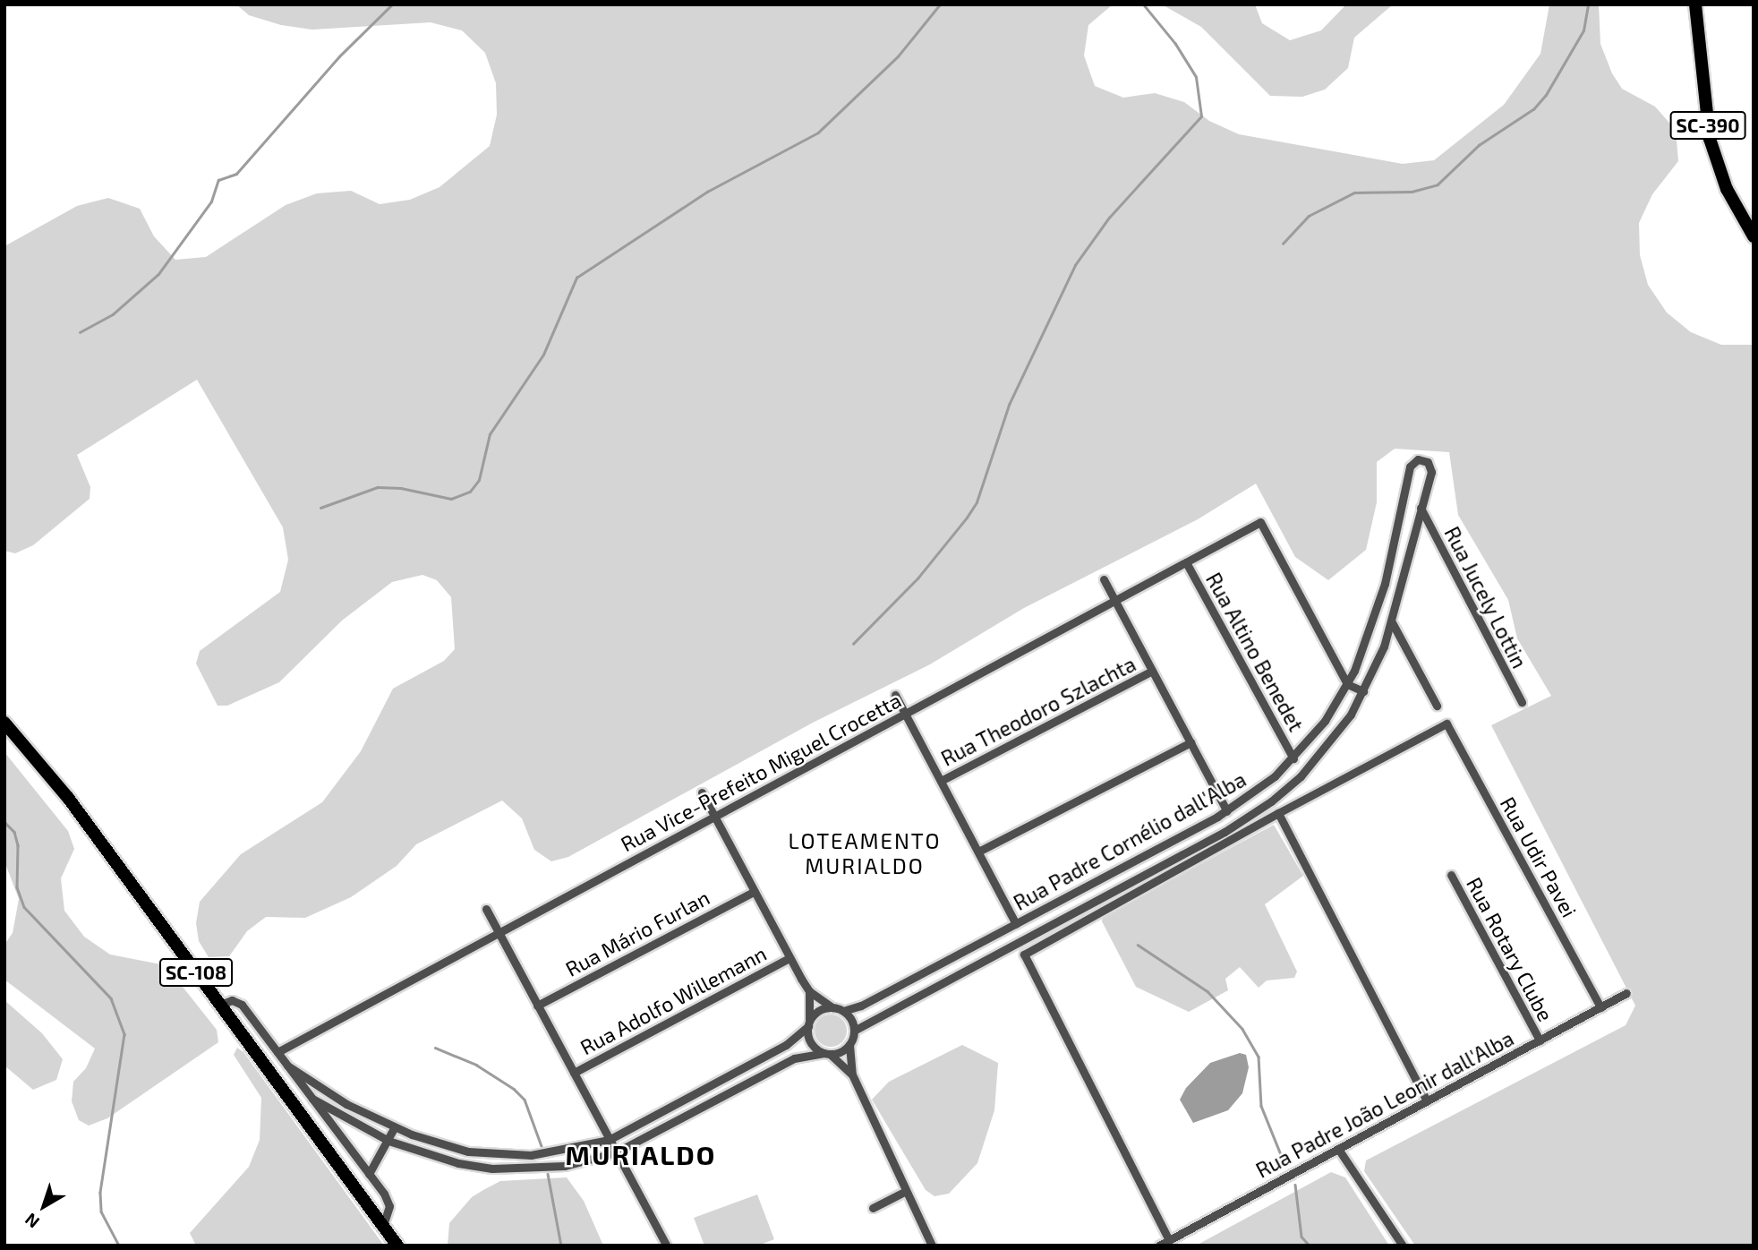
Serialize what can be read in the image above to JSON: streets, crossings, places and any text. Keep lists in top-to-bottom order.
{
  "streets": {
    "main road": ["SC-390", "SC-108"],
    "street": [
      "Rua Jucely Lottin",
      "Rua Altino Benedet",
      "Rua Theodoro Szlachta",
      "Rua Vice-Prefeito Miguel Crocetta",
      "Rua Padre Cornélio dall'Alba",
      "Rua Udir Pavei",
      "Rua Mário Furlan",
      "Rua Rotary Clube",
      "Rua Adolfo Willemann",
      "Rua Padre João Leonir dall'Alba"
    ]
  },
  "crossings": [
    ["Rua Jucely Lottin", "Rua Padre Cornélio dall'Alba"],
    ["Rua Altino Benedet", "Rua Vice-Prefeito Miguel Crocetta"],
    ["Rua Altino Benedet", "Rua Padre Cornélio dall'Alba"],
    ["Rua Vice-Prefeito Miguel Crocetta", "Rua Padre Cornélio dall'Alba"],
    ["Rua Udir Pavei", "Rua Padre João Leonir dall'Alba"],
    ["Rua Rotary Clube", "Rua Padre João Leonir dall'Alba"]
  ],
  "districts": ["LOTEAMENTO MURIALDO", "MURIALDO"],
  "north": "bottom left"
}
